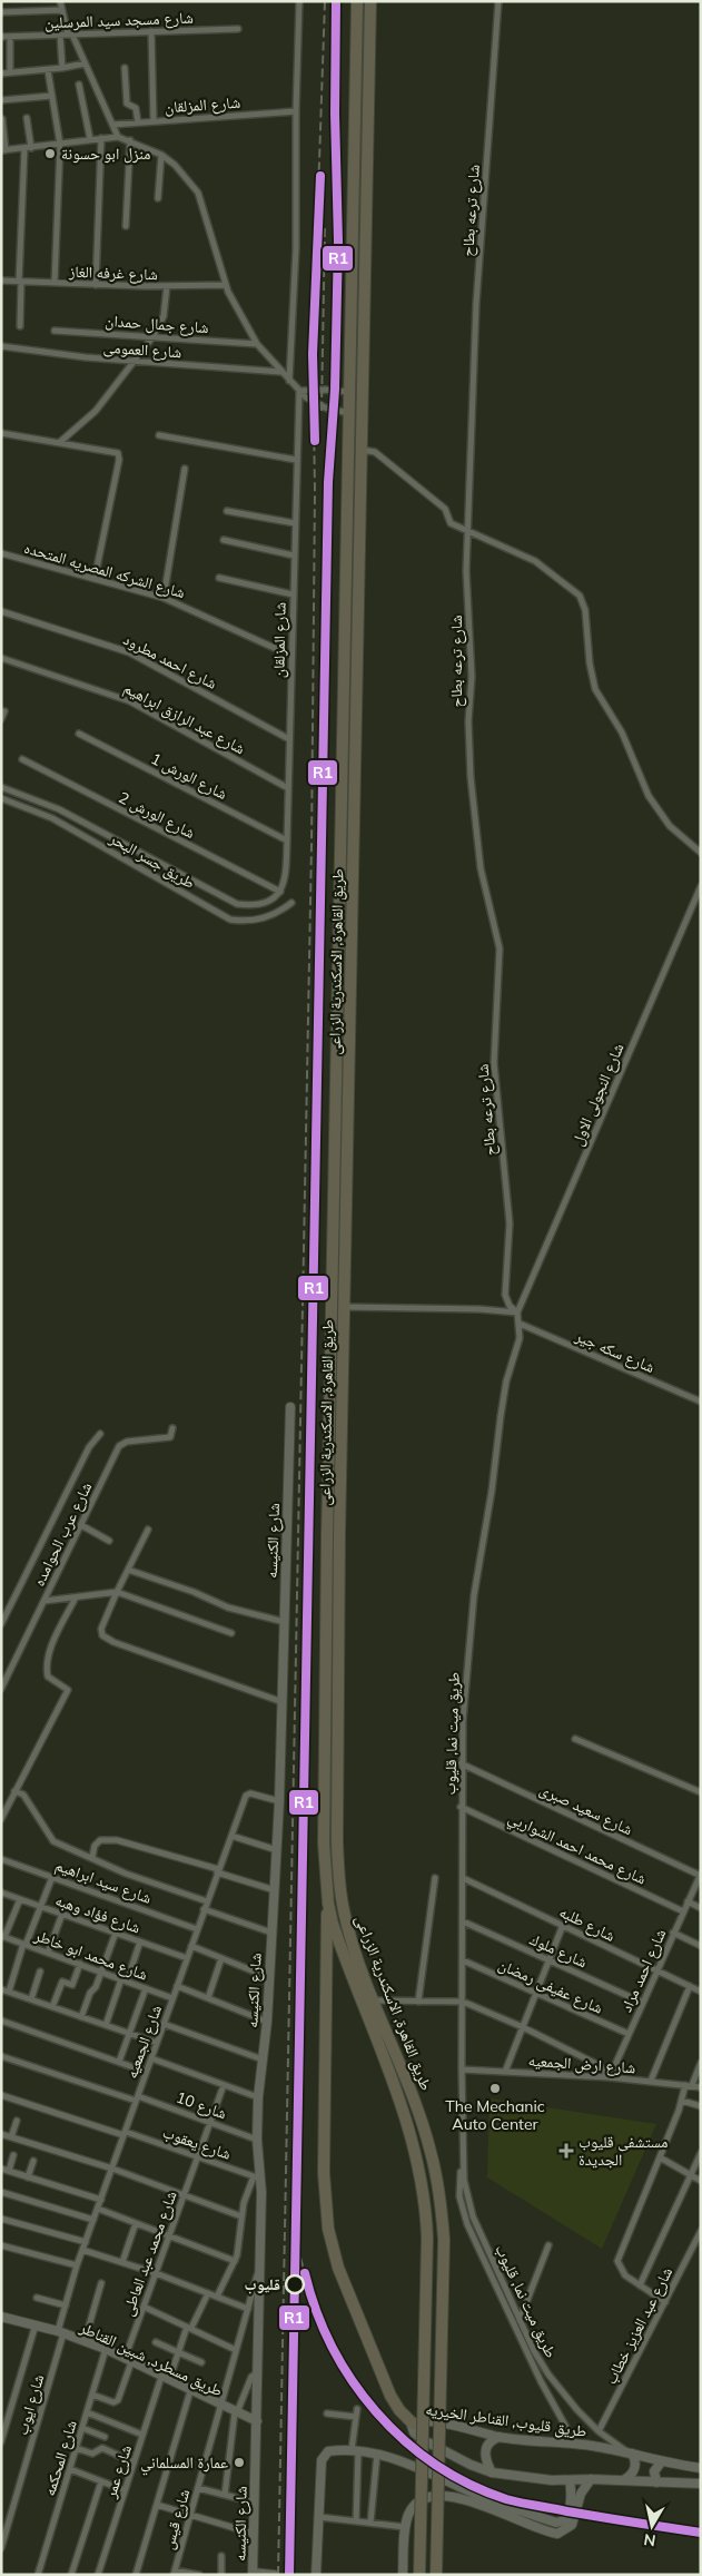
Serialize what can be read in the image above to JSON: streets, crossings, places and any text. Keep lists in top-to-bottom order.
{
  "streets": {
    "highway": ["طريق القاهرة, الاسكندرية الزراعى"],
    "main road": ["شارع الكنيسه", "طريق مسطرد, شبين القناطر", "طريق قليوب, القناطر الخيريه"],
    "street": [
      "شارع مسجد سيد المرسلين",
      "شارع المزلقان",
      "شارع ترعه بطاح",
      "شارع غرفه الغاز",
      "شارع جمال حمدان",
      "شارع العمومى",
      "شارع الشركه المصريه المتحده",
      "شارع احمد مطرود",
      "شارع عبد الرازق ابراهيم",
      "شارع الورش 1",
      "شارع الورش 2",
      "طريق جسر البحر",
      "شارع النجولى الاول",
      "شارع سكه جير",
      "شارع عرب الحوامده",
      "طريق ميت نما, قليوب",
      "شارع سعيد صبرى",
      "شارع محمد احمد الشواربي",
      "شارع سيد ابراهيم",
      "شارع فؤاد وهبه",
      "شارع طلبه",
      "شارع ملوك",
      "شارع محمد ابو خاطر",
      "شارع احمد مراد",
      "شارع عفيفى رمضان",
      "شارع الجمعيه",
      "شارع ارض الجمعيه",
      "شارع 10",
      "شارع يعقوب",
      "شارع محمد عبد العاطى",
      "شارع عبد العزيز خطاب",
      "شارع ايوب",
      "شارع المحكمه",
      "شارع عمر",
      "شارع قيس"
    ]
  },
  "crossings": [
    ["شارع المزلقان", "شارع الشركه المصريه المتحده"],
    ["شارع المزلقان", "شارع احمد مطرود"],
    ["شارع المزلقان", "شارع عبد الرازق ابراهيم"],
    ["شارع المزلقان", "شارع الورش 1"],
    ["شارع المزلقان", "شارع الورش 2"],
    ["شارع المزلقان", "طريق جسر البحر"],
    ["شارع ترعه بطاح", "شارع النجولى الاول"],
    ["شارع ترعه بطاح", "طريق ميت نما, قليوب"],
    ["شارع الورش 2", "طريق جسر البحر"],
    ["شارع النجولى الاول", "طريق ميت نما, قليوب"],
    ["شارع سكه جير", "طريق ميت نما, قليوب"],
    ["شارع الكنيسه", "شارع الجمعيه"],
    ["شارع الكنيسه", "شارع 10"],
    ["شارع الكنيسه", "شارع يعقوب"],
    ["شارع الكنيسه", "طريق مسطرد, شبين القناطر"],
    ["شارع الكنيسه", "شارع قيس"],
    ["طريق ميت نما, قليوب", "شارع سعيد صبرى"],
    ["طريق ميت نما, قليوب", "شارع محمد احمد الشواربي"],
    ["طريق ميت نما, قليوب", "شارع طلبه"],
    ["طريق ميت نما, قليوب", "شارع ملوك"],
    ["طريق ميت نما, قليوب", "شارع عفيفى رمضان"],
    ["طريق ميت نما, قليوب", "شارع ارض الجمعيه"],
    ["طريق ميت نما, قليوب", "شارع عبد العزيز خطاب"],
    ["طريق ميت نما, قليوب", "طريق قليوب, القناطر الخيريه"],
    ["شارع سعيد صبرى", "شارع احمد مراد"],
    ["شارع محمد احمد الشواربي", "شارع احمد مراد"],
    ["شارع سيد ابراهيم", "شارع الجمعيه"],
    ["شارع فؤاد وهبه", "شارع الجمعيه"],
    ["شارع طلبه", "شارع احمد مراد"],
    ["شارع ملوك", "شارع احمد مراد"],
    ["شارع محمد ابو خاطر", "شارع الجمعيه"],
    ["شارع احمد مراد", "شارع عفيفى رمضان"],
    ["شارع احمد مراد", "شارع ارض الجمعيه"],
    ["شارع الجمعيه", "شارع 10"],
    ["شارع الجمعيه", "شارع يعقوب"],
    ["شارع الجمعيه", "طريق مسطرد, شبين القناطر"],
    ["شارع الجمعيه", "شارع ايوب"],
    ["شارع 10", "شارع محمد عبد العاطى"],
    ["شارع يعقوب", "شارع محمد عبد العاطى"],
    ["شارع محمد عبد العاطى", "طريق مسطرد, شبين القناطر"],
    ["شارع محمد عبد العاطى", "شارع المحكمه"],
    ["طريق مسطرد, شبين القناطر", "شارع ايوب"],
    ["طريق مسطرد, شبين القناطر", "شارع المحكمه"],
    ["طريق مسطرد, شبين القناطر", "شارع عمر"],
    ["طريق مسطرد, شبين القناطر", "شارع قيس"]
  ],
  "places": {
    "other": [
      "منزل ابو حسونة",
      "The Mechanic Auto Center",
      "قليوب",
      "عمارة المسلماني"
    ],
    "health": ["مستشفى قليوب الجديدة"]
  },
  "lines": ["transit line R1"],
  "north": "bottom"
}
